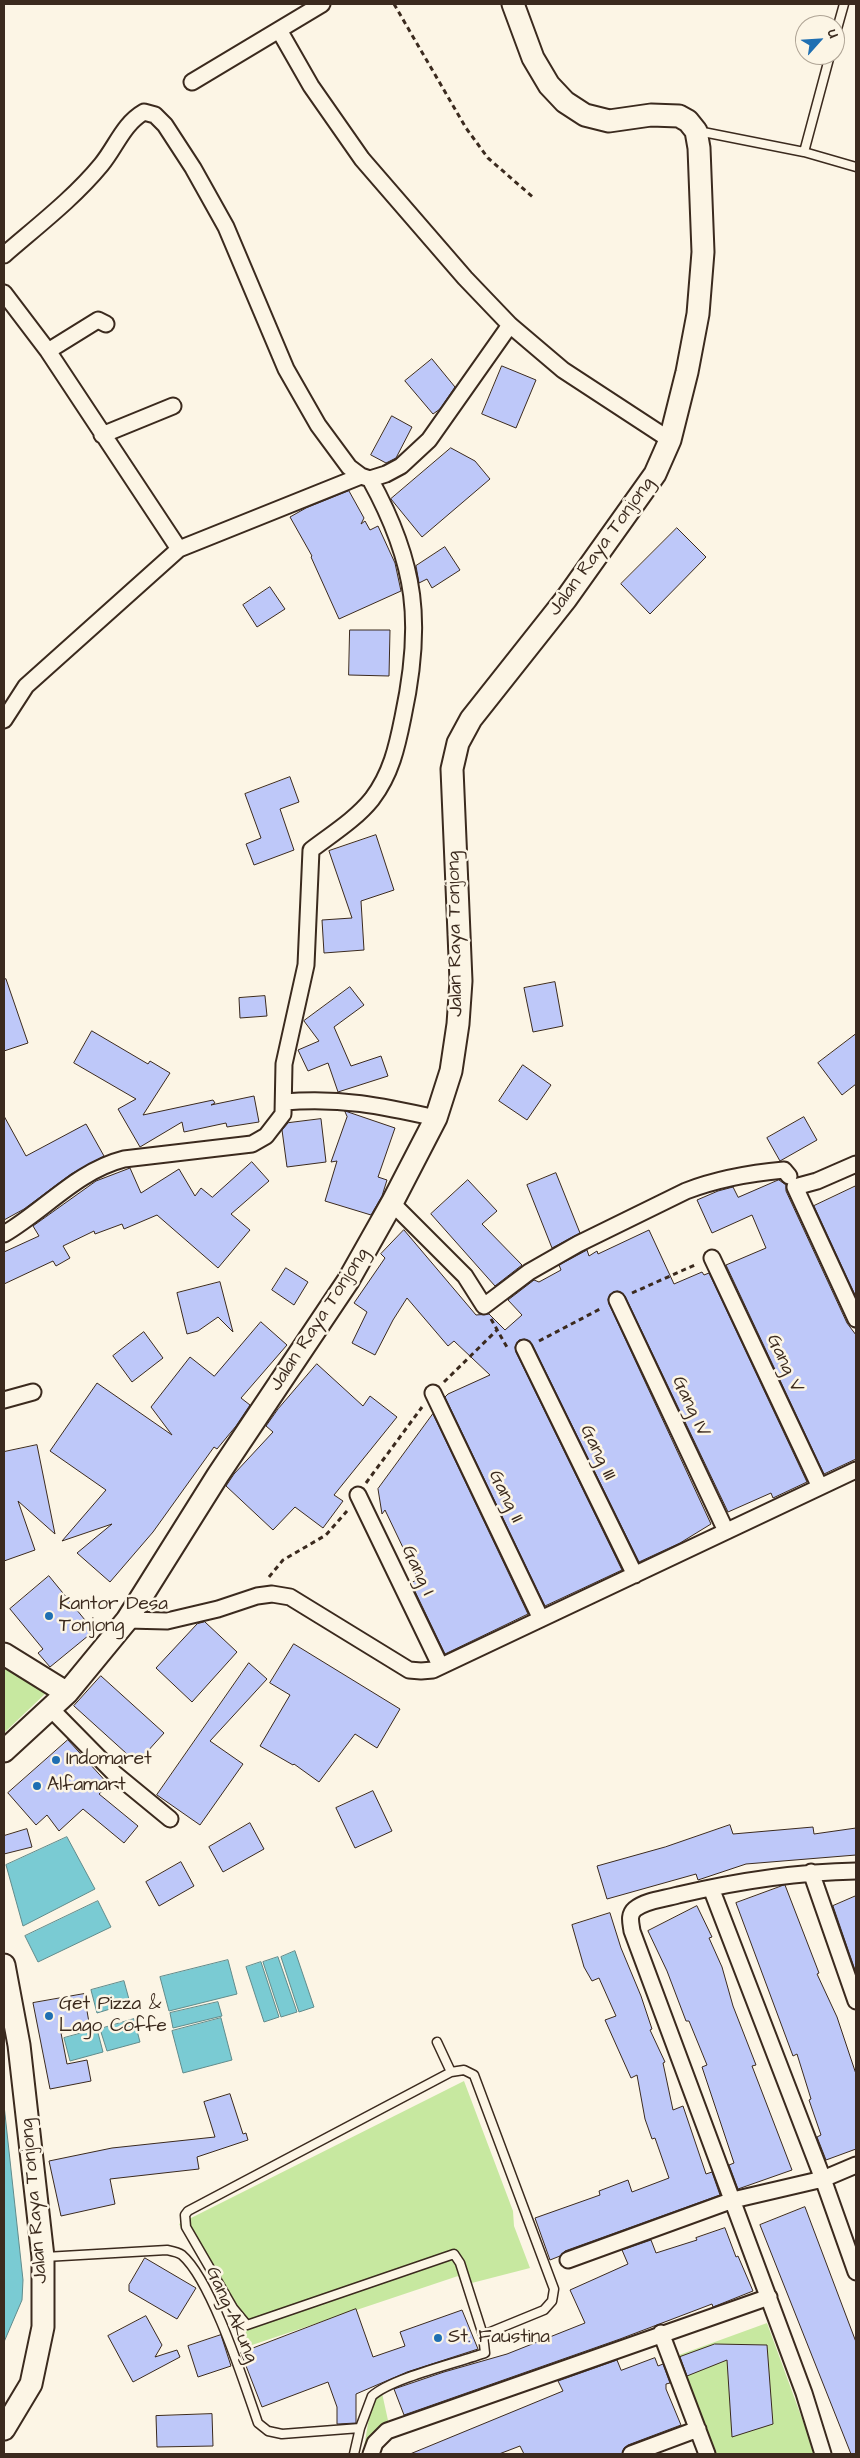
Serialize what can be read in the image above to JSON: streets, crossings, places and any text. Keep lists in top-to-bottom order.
{
  "streets": {
    "main road": ["Jalan Raya Tonjong"],
    "street": [
      "Gang V",
      "Gang IV",
      "Gang III",
      "Gang II",
      "Gang I"
    ],
    "lane": ["Gang Akung"]
  },
  "crossings": [
    ["Jalan Raya Tonjong", "Gang Akung"]
  ],
  "places": [
    "Kantor Desa Tonjong",
    "Indomaret",
    "Alfamart",
    "Get Pizza & Lago Coffe",
    "St. Faustina"
  ],
  "north": "top right"
}
